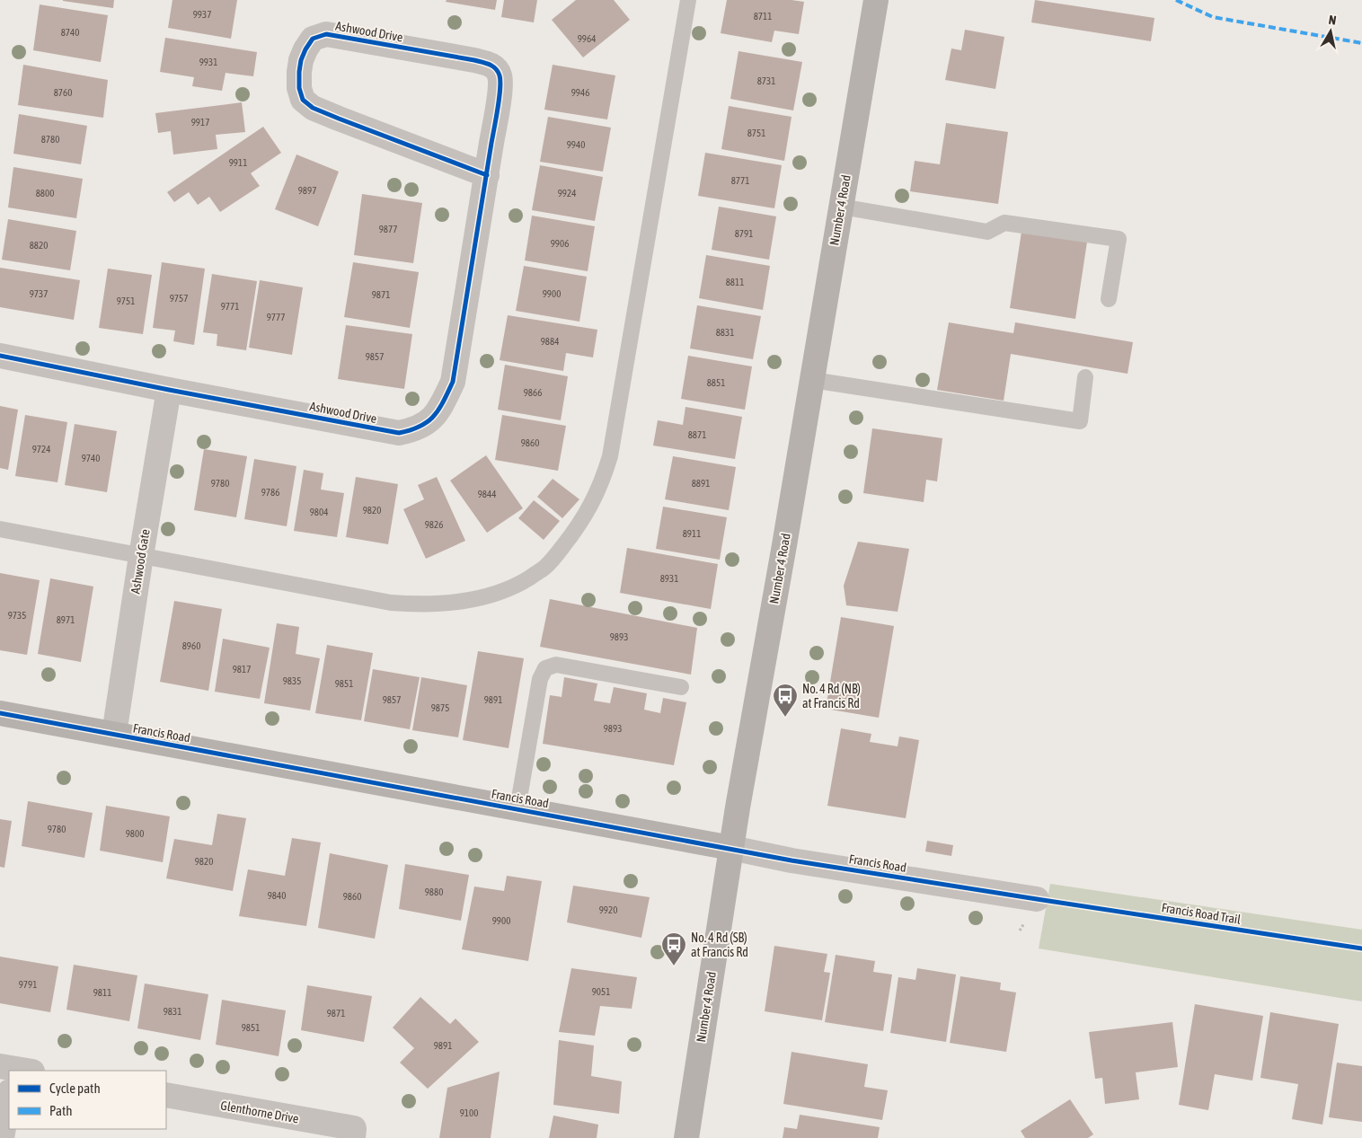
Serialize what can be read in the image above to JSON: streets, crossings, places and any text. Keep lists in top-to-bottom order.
{
  "streets": {
    "main road": ["Number 4 Road", "Francis Road"],
    "street": ["Ashwood Drive", "Ashwood Gate", "Glenthorne Drive"],
    "cycle path": ["Francis Road Trail"]
  },
  "crossings": [
    ["Ashwood Drive", "Ashwood Gate"],
    ["Number 4 Road", "Francis Road"],
    ["Ashwood Gate", "Francis Road"]
  ],
  "places": {
    "bus stop": ["No. 4 Rd (NB) at Francis Rd", "No. 4 Rd (SB) at Francis Rd"]
  },
  "house_numbers": [
    "9937",
    "8711",
    "8740",
    "9964",
    "9931",
    "8731",
    "8760",
    "9946",
    "9917",
    "8751",
    "8780",
    "9940",
    "9911",
    "8771",
    "9897",
    "8800",
    "9924",
    "9877",
    "8791",
    "9906",
    "8820",
    "8811",
    "9737",
    "9900",
    "9871",
    "9757",
    "9751",
    "9771",
    "9777",
    "8831",
    "9884",
    "9857",
    "8851",
    "9866",
    "8871",
    "9860",
    "9724",
    "9740",
    "9780",
    "8891",
    "9786",
    "9844",
    "9820",
    "9804",
    "9826",
    "8911",
    "8931",
    "9735",
    "8971",
    "9893",
    "8960",
    "9817",
    "9835",
    "9851",
    "9857",
    "9891",
    "9875",
    "9893",
    "9780",
    "9800",
    "9820",
    "9880",
    "9840",
    "9860",
    "9920",
    "9900",
    "9791",
    "9051",
    "9811",
    "9831",
    "9871",
    "9851",
    "9891",
    "9100"
  ],
  "legend": ["Cycle path", "Path"],
  "north": "top"
}
